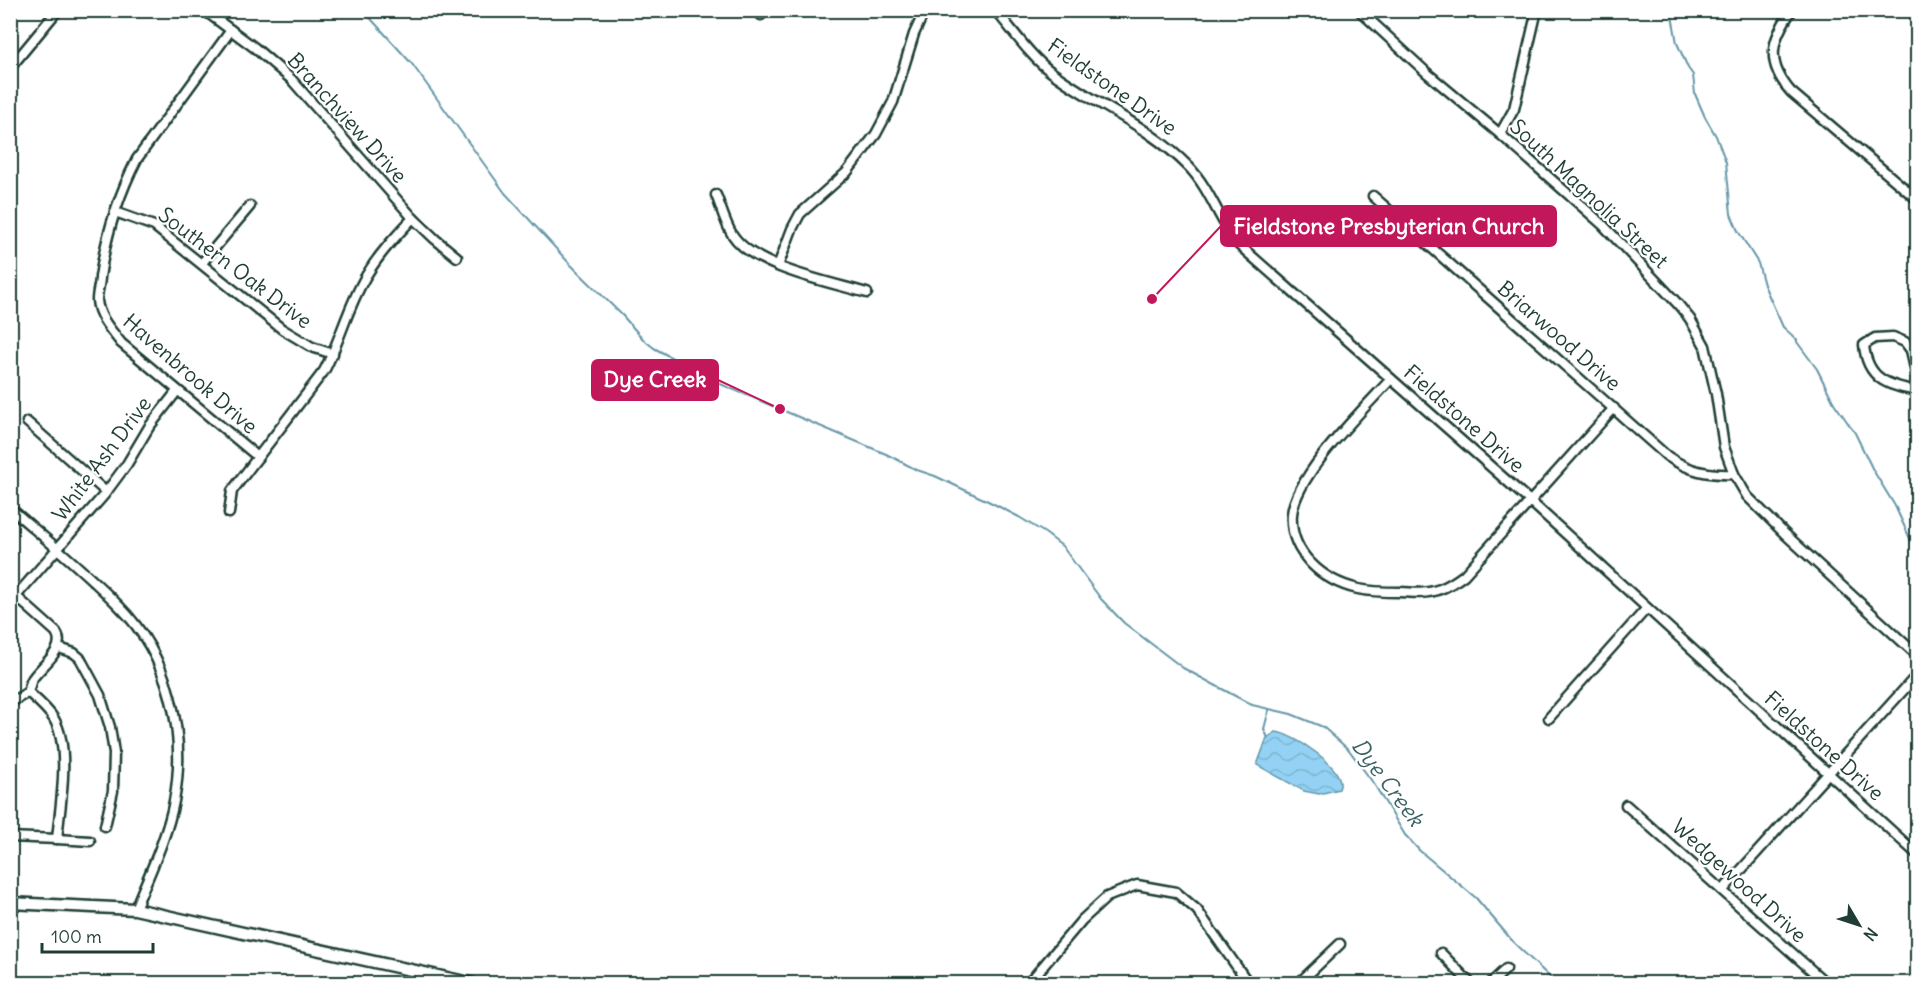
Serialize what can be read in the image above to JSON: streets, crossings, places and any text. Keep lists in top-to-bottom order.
{
  "streets": {
    "street": [
      "Fieldstone Drive",
      "Branchview Drive",
      "South Magnolia Street",
      "Southern Oak Drive",
      "Briarwood Drive",
      "Havenbrook Drive",
      "White Ash Drive",
      "Wedgewood Drive"
    ]
  },
  "crossings": [
    ["Branchview Drive", "Havenbrook Drive"],
    ["South Magnolia Street", "Briarwood Drive"],
    ["Southern Oak Drive", "Havenbrook Drive"],
    ["Havenbrook Drive", "White Ash Drive"]
  ],
  "water": ["Dye Creek"],
  "places": ["Fieldstone Presbyterian Church", "Dye Creek"],
  "scale_bar": "100 m",
  "north": "bottom right"
}
